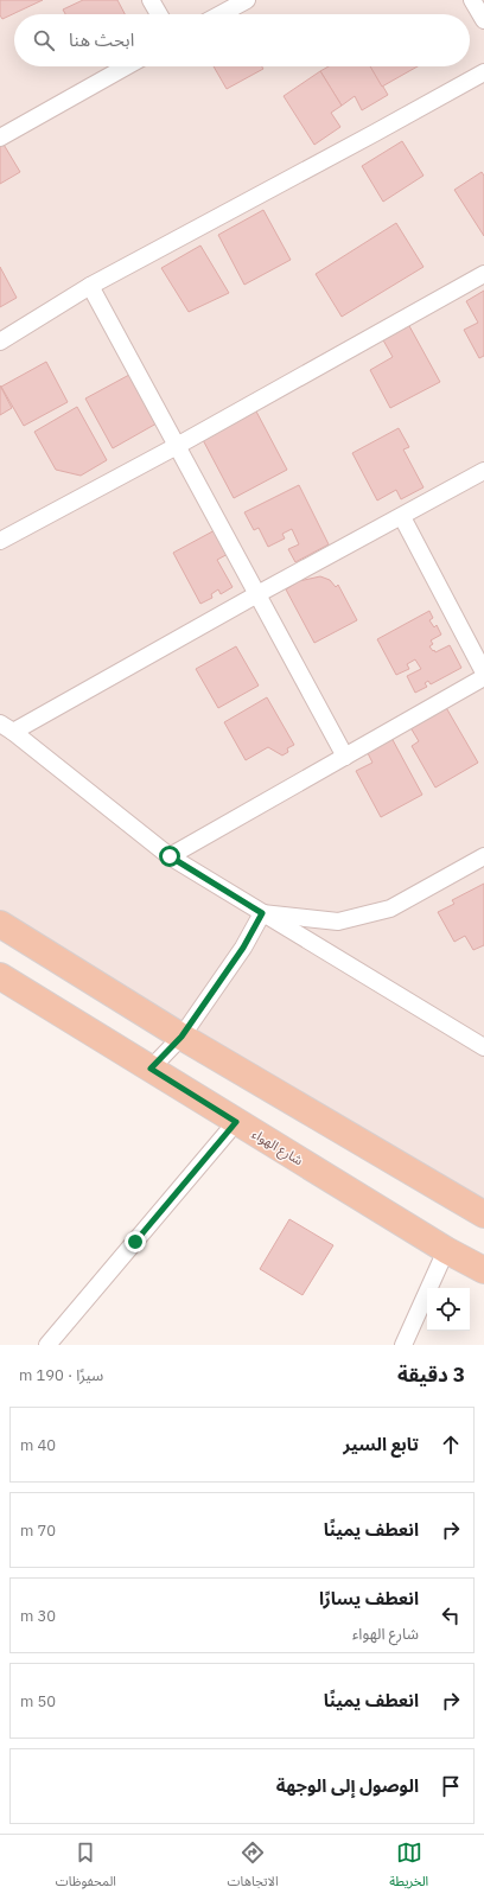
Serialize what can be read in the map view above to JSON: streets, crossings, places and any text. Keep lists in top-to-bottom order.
{
  "streets": {
    "main road": ["شارع الهواء"]
  },
  "page": {
    "search": "ابحث هنا",
    "heading": ["3 دقيقة", "سيرًا · 190 m"],
    "list": [
      ["تابع السير", "40 m"],
      ["انعطف يمينًا", "70 m"],
      ["انعطف يسارًا", "شارع الهواء", "30 m"],
      ["انعطف يمينًا", "50 m"],
      "الوصول إلى الوجهة"
    ],
    "nav": ["الخريطة", "الاتجاهات", "المحفوظات"]
  }
}
